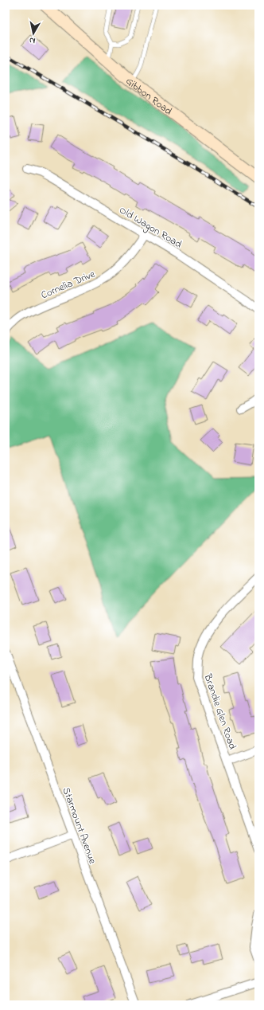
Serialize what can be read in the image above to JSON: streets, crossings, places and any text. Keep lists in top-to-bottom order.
{
  "streets": {
    "main road": ["Gibbon Road"],
    "street": [
      "Old Wagon Road",
      "Cornelia Drive",
      "Brandie Glen Road",
      "Starmount Avenue"
    ]
  },
  "crossings": [
    ["Old Wagon Road", "Cornelia Drive"]
  ],
  "north": "bottom"
}
